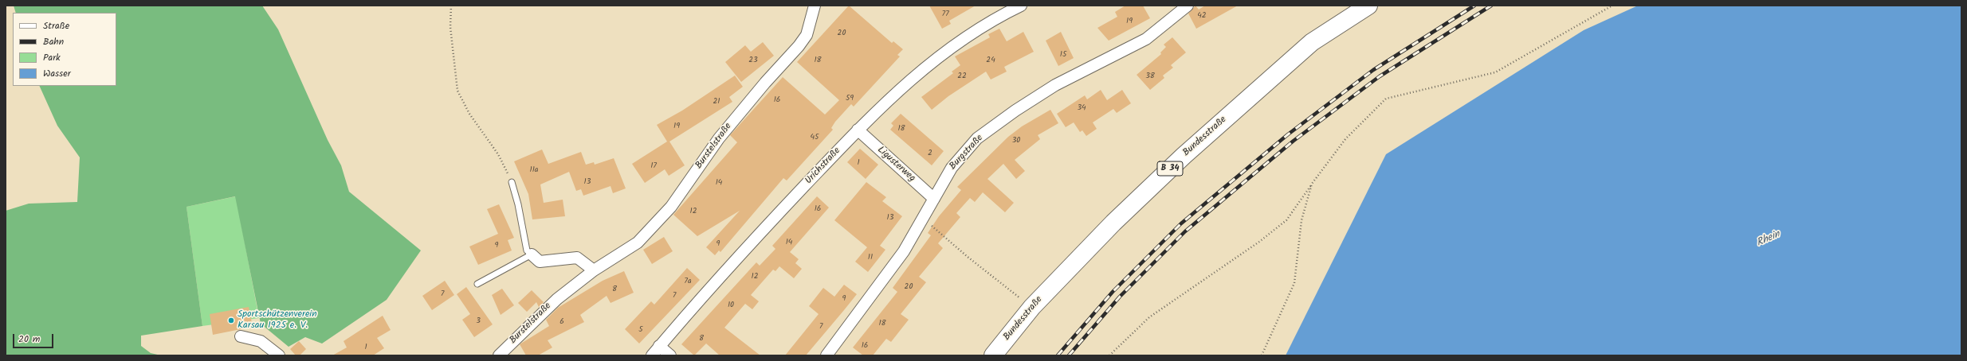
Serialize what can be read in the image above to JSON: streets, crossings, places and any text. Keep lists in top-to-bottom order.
{
  "streets": {
    "main road": ["Bundesstraße", "B 34"],
    "street": [
      "Burstelstraße",
      "Burgstraße",
      "Ligusterweg",
      "Urichstraße"
    ]
  },
  "crossings": [
    ["Burgstraße", "Ligusterweg"],
    ["Ligusterweg", "Urichstraße"]
  ],
  "water": ["Rhein"],
  "places": ["Sportschützenverein Karsau 1925 e. V."],
  "house_numbers": [
    "77",
    "42",
    "19",
    "20",
    "15",
    "23",
    "18",
    "24",
    "22",
    "38",
    "59",
    "16",
    "21",
    "34",
    "19",
    "18",
    "45",
    "30",
    "2",
    "1",
    "17",
    "11a",
    "13",
    "14",
    "16",
    "12",
    "13",
    "14",
    "9",
    "9",
    "11",
    "12",
    "7a",
    "20",
    "8",
    "7",
    "7",
    "9",
    "10",
    "3",
    "6",
    "18",
    "7",
    "5",
    "8",
    "16",
    "1"
  ],
  "legend": [
    "Straße",
    "Bahn",
    "Park",
    "Wasser"
  ],
  "scale_bar": "20 m"
}
